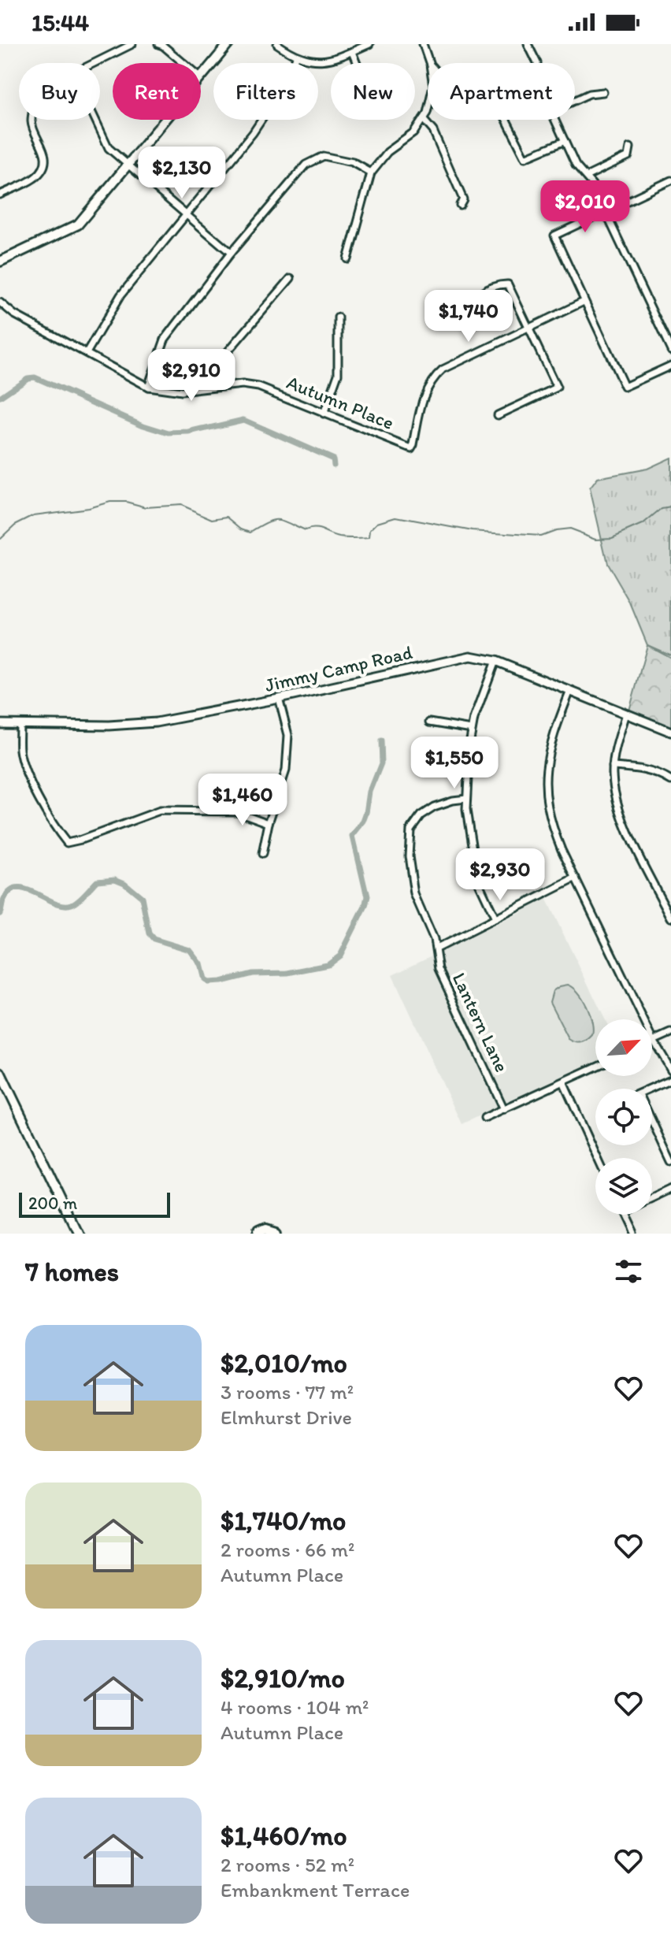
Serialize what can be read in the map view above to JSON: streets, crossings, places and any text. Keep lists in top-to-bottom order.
{
  "streets": {
    "street": ["Autumn Place", "Jimmy Camp Road", "Lantern Lane"]
  },
  "scale_bar": "200 m",
  "north": "top right",
  "page": {
    "status": "15:44",
    "chip": [
      "Buy",
      "Rent",
      "Filters",
      "New",
      "Apartment"
    ],
    "price": [
      "$2,130",
      "$2,010",
      "$1,740",
      "$2,910",
      "$1,550",
      "$1,460",
      "$2,930"
    ],
    "scale": "200 m",
    "heading": "7 homes",
    "list": [
      {
        "name": "$2,010/mo",
        "note": "3 rooms · 77 m² · Elmhurst Drive"
      },
      {
        "name": "$1,740/mo",
        "note": "2 rooms · 66 m² · Autumn Place"
      },
      {
        "name": "$2,910/mo",
        "note": "4 rooms · 104 m² · Autumn Place"
      },
      {
        "name": "$1,460/mo",
        "note": "2 rooms · 52 m² · Embankment Terrace"
      }
    ]
  }
}
